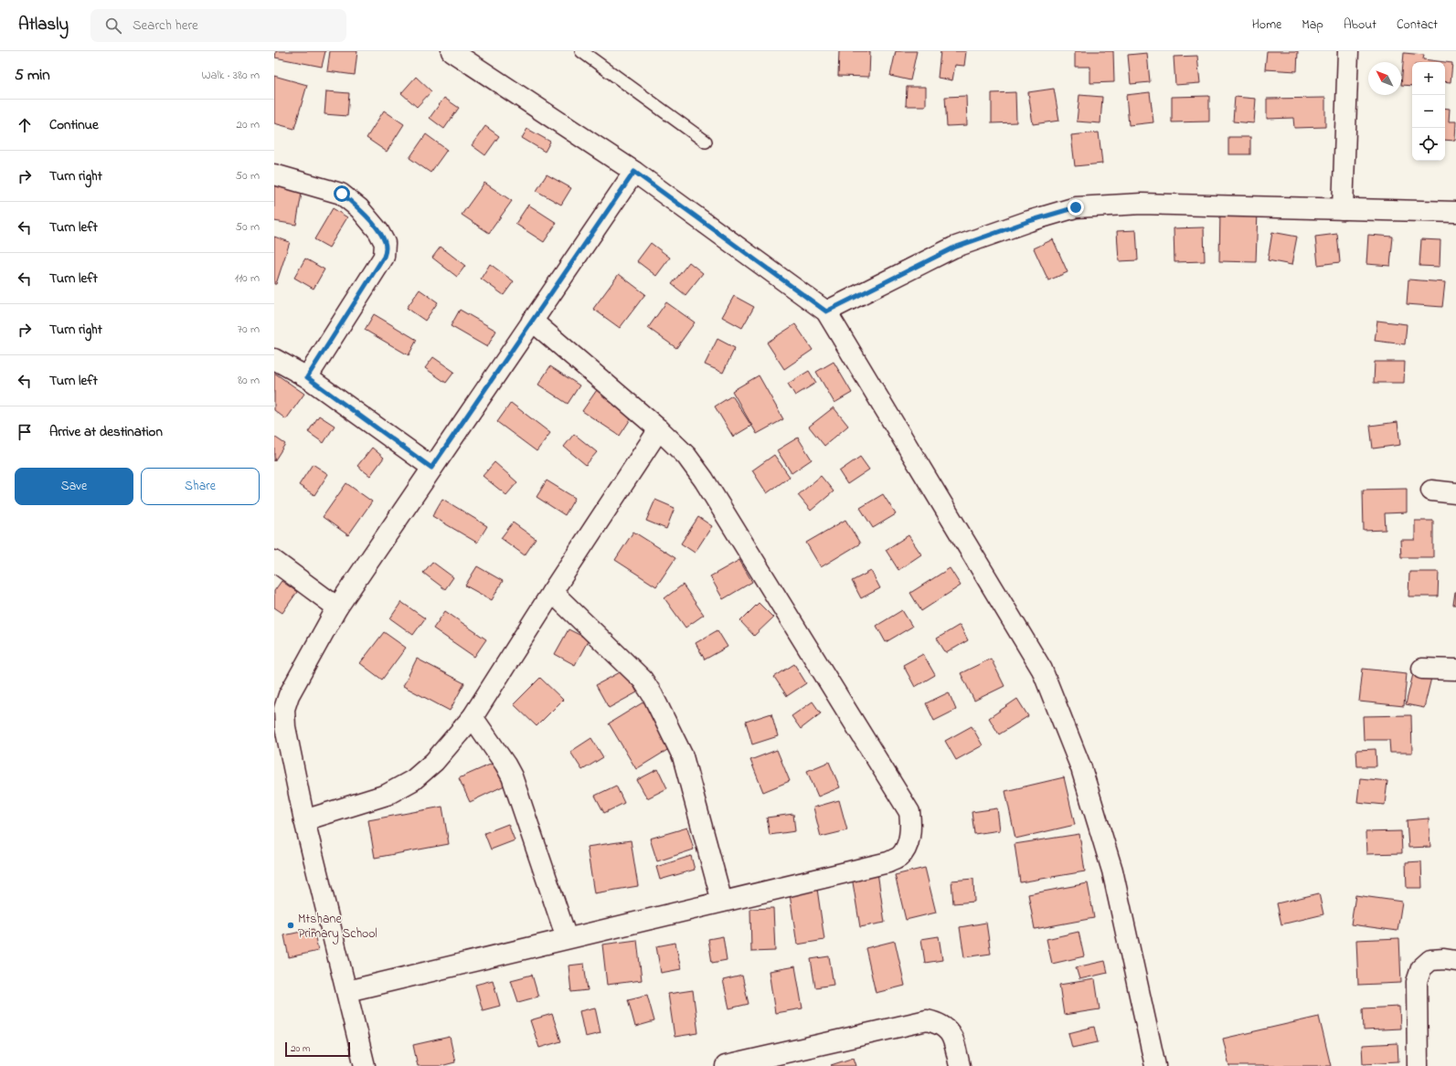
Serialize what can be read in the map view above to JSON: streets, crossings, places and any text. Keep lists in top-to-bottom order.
{
  "places": ["Mtshane Primary School"],
  "scale_bar": "20 m",
  "north": "top left",
  "page": {
    "header": "Atlasly",
    "search": "Search here",
    "nav": [
      "Home",
      "Map",
      "About",
      "Contact"
    ],
    "heading": ["5 min", "Walk · 380 m"],
    "map_buttons": ["+", "−"],
    "list": [
      ["Continue", "20 m"],
      ["Turn right", "50 m"],
      ["Turn left", "50 m"],
      ["Turn left", "110 m"],
      ["Turn right", "70 m"],
      ["Turn left", "80 m"],
      "Arrive at destination"
    ],
    "buttons": ["Save", "Share"],
    "scale": "20 m"
  }
}
